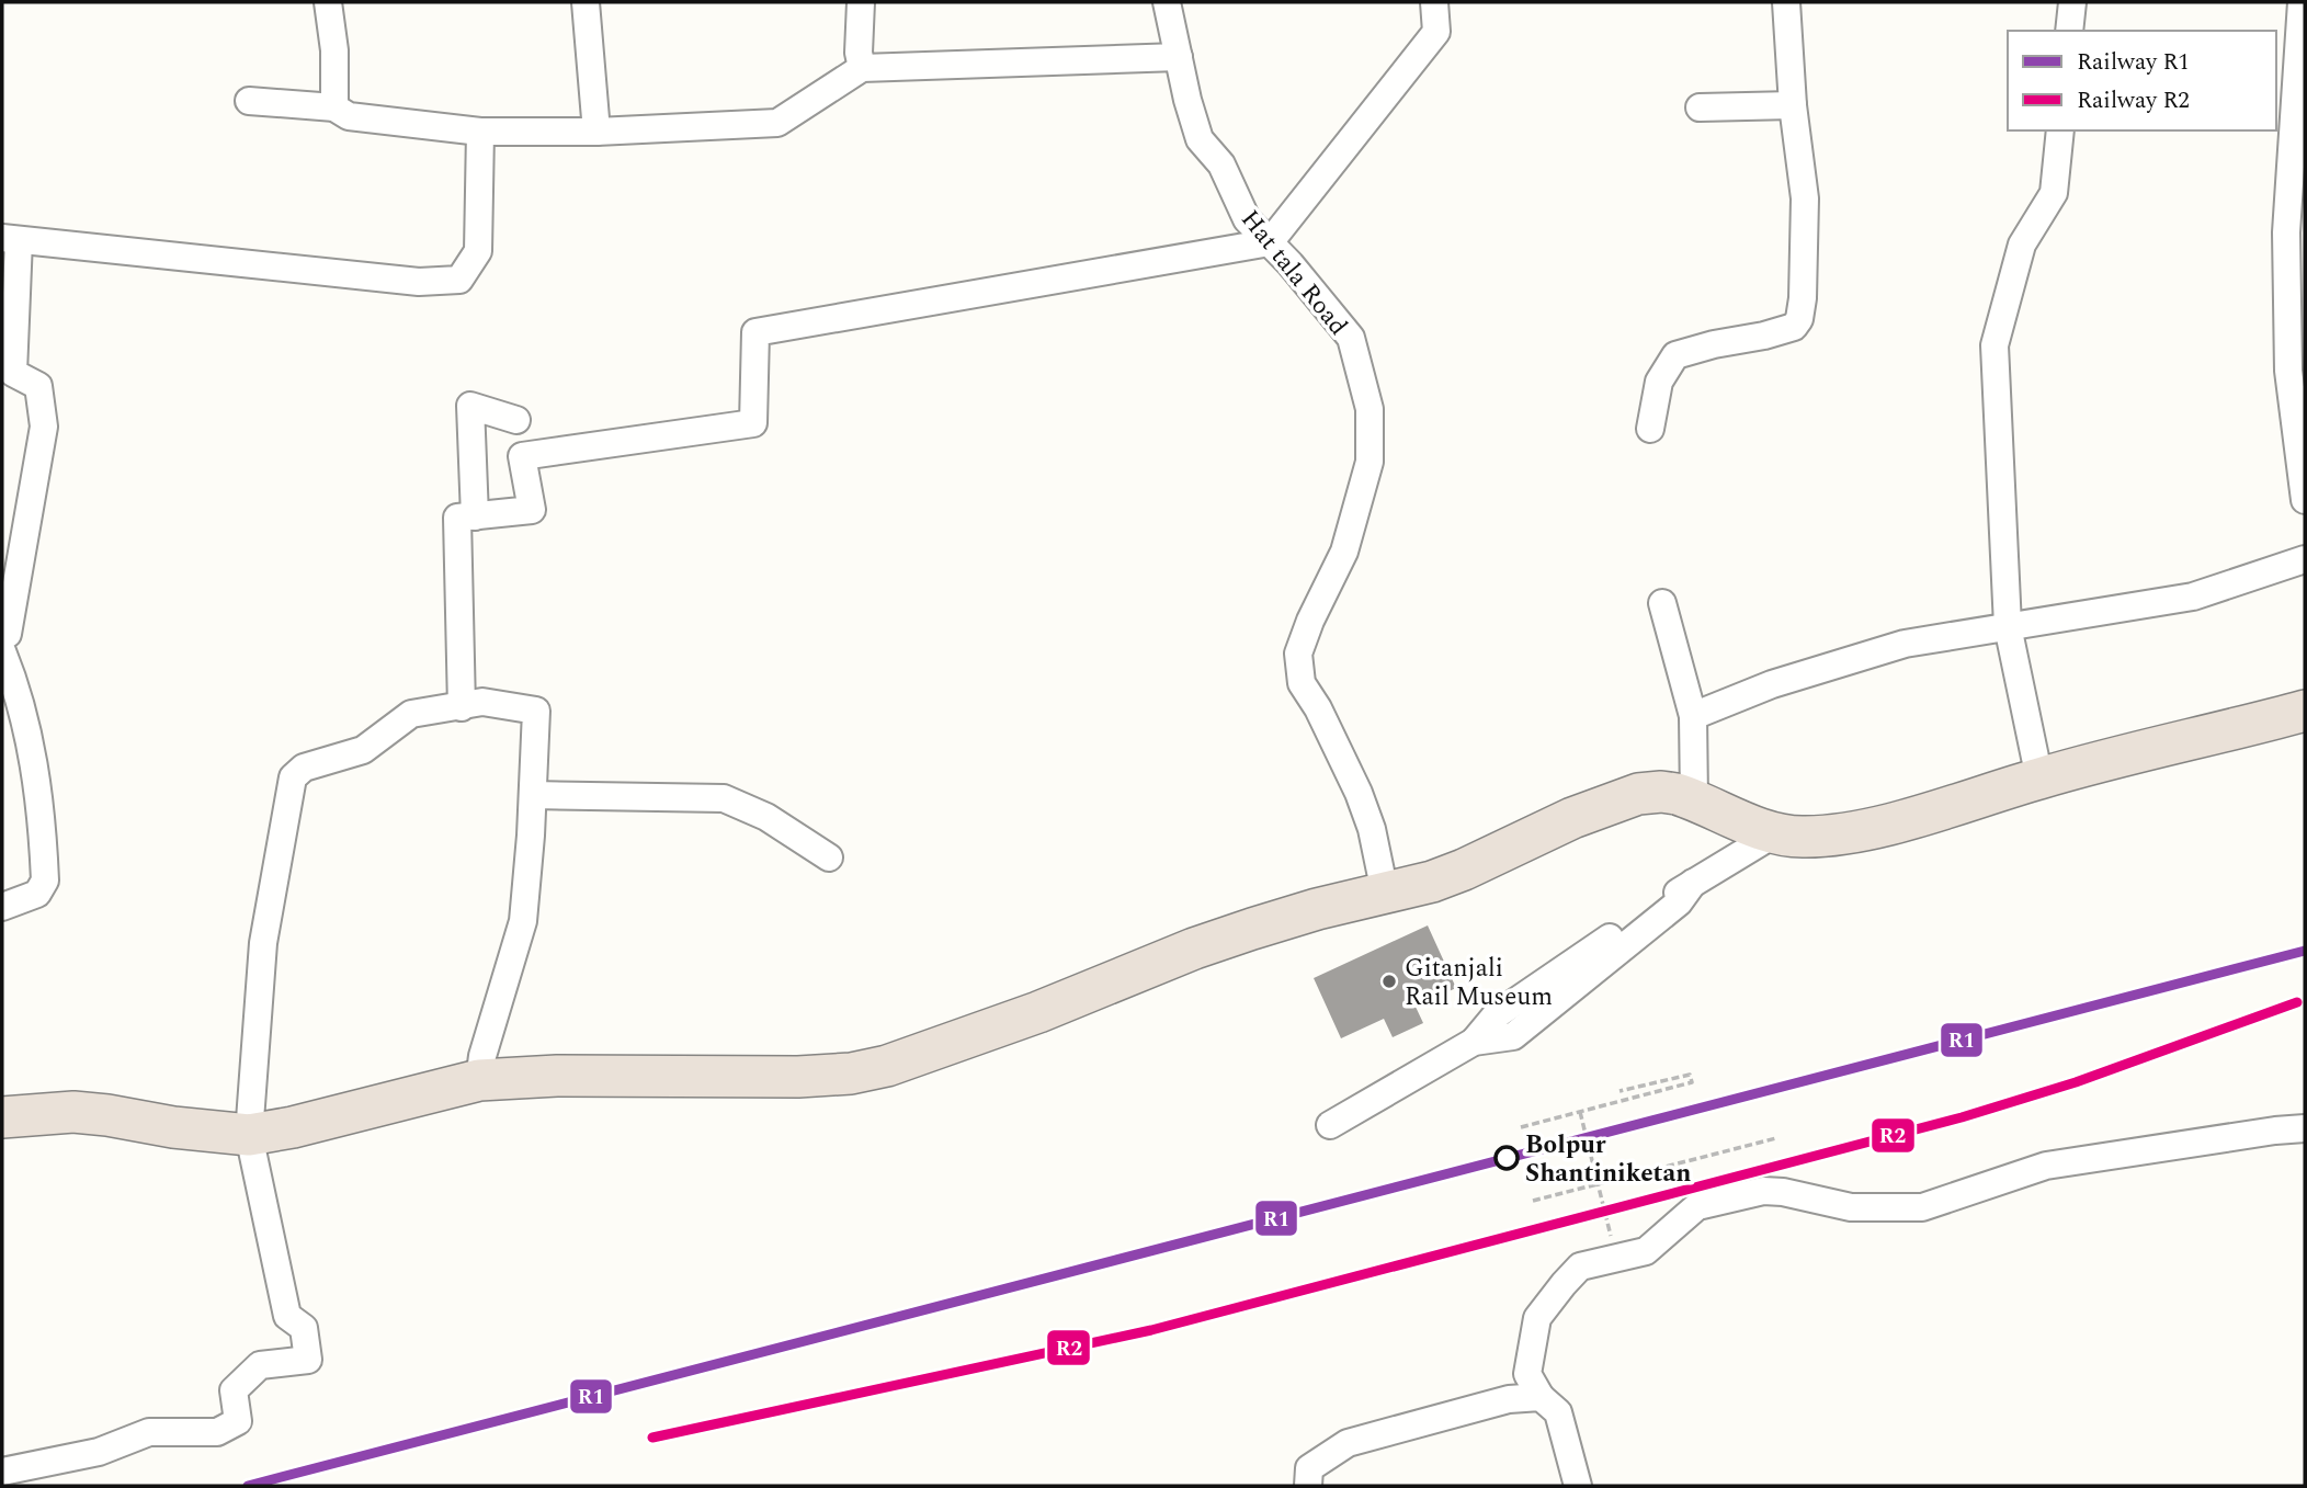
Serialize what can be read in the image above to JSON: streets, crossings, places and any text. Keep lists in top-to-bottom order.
{
  "streets": {
    "street": ["Hat tala Road"]
  },
  "places": ["Gitanjali Rail Museum", "Bolpur Shantiniketan"],
  "lines": ["rail line R1", "rail line R2"],
  "legend": ["Railway R1", "Railway R2"]
}
